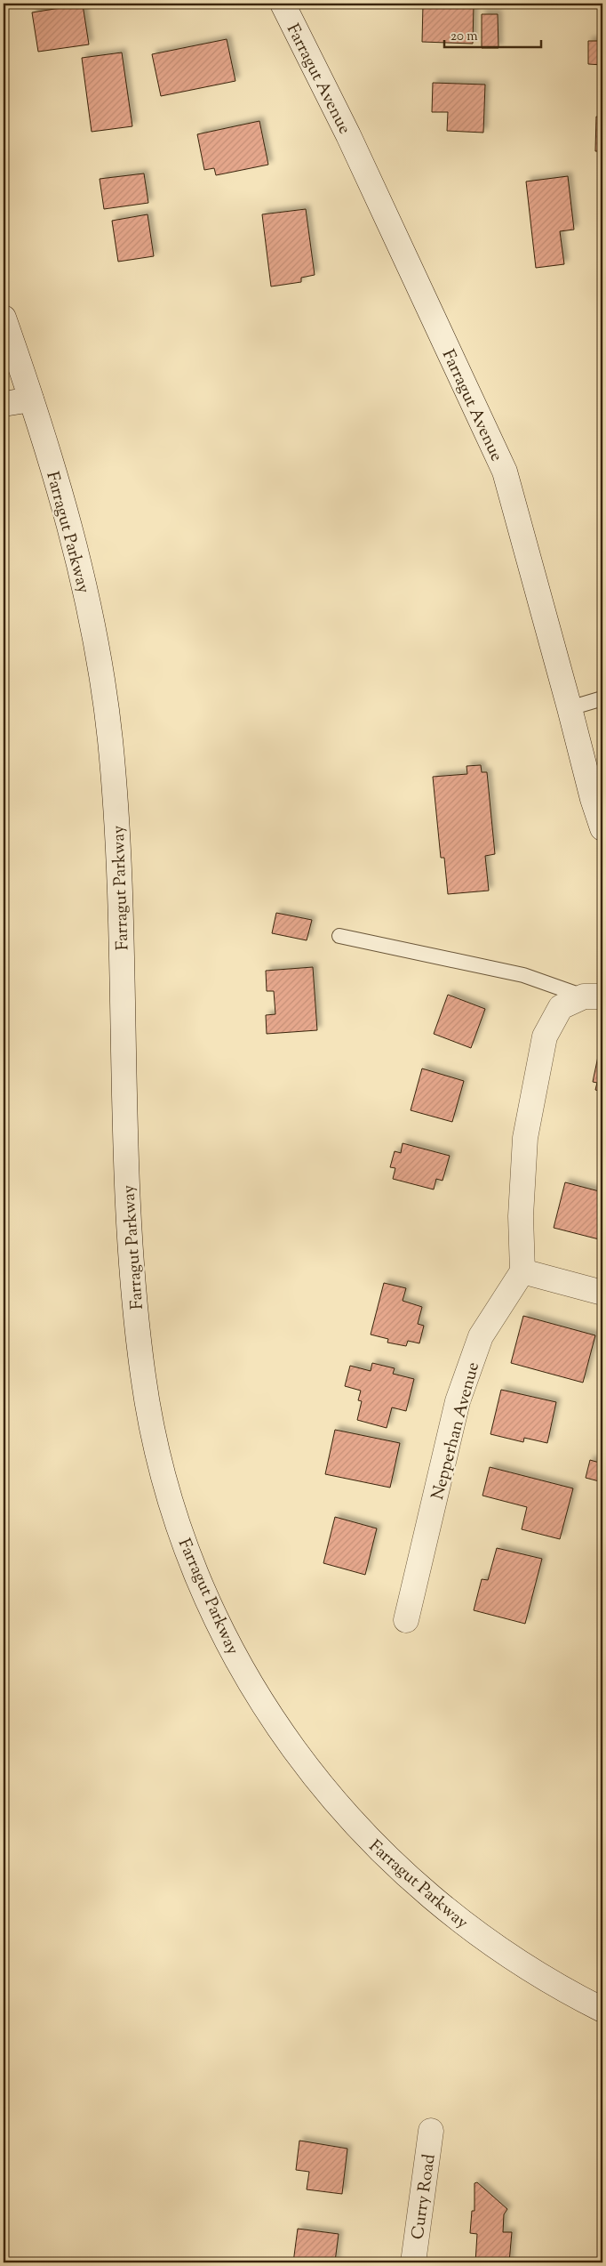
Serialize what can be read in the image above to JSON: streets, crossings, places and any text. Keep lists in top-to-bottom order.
{
  "streets": {
    "main road": [
      "Farragut Avenue",
      "Farragut Parkway",
      "Nepperhan Avenue",
      "Curry Road"
    ]
  },
  "scale_bar": "20 m"
}
